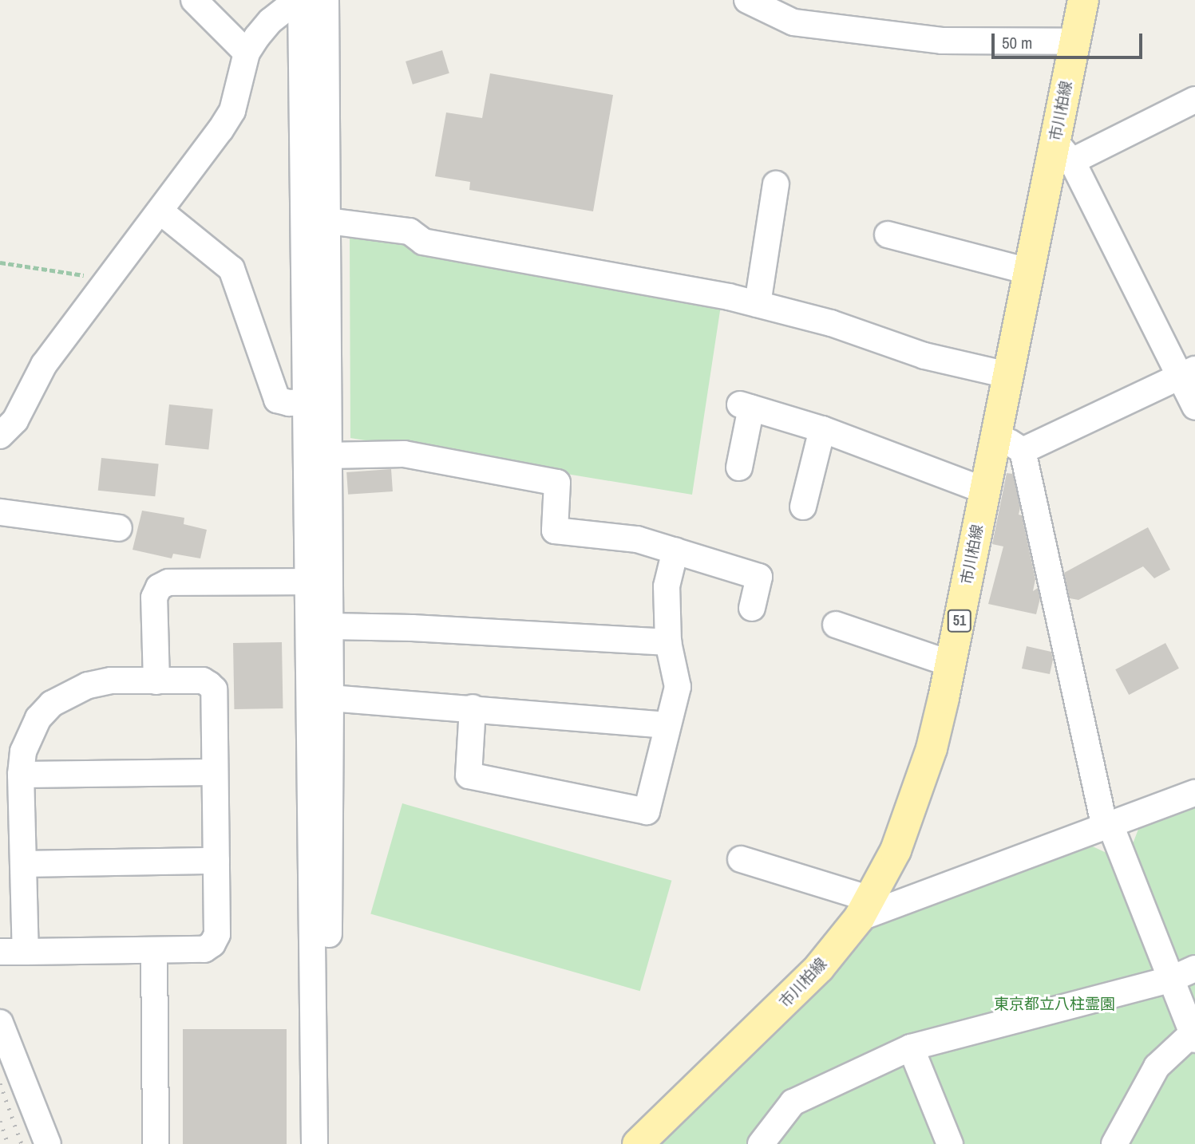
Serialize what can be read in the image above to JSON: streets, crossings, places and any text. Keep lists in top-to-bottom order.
{
  "streets": {
    "main road": ["市川柏線", "51"]
  },
  "parks": ["東京都立八柱霊園"],
  "scale_bar": "50 m"
}
